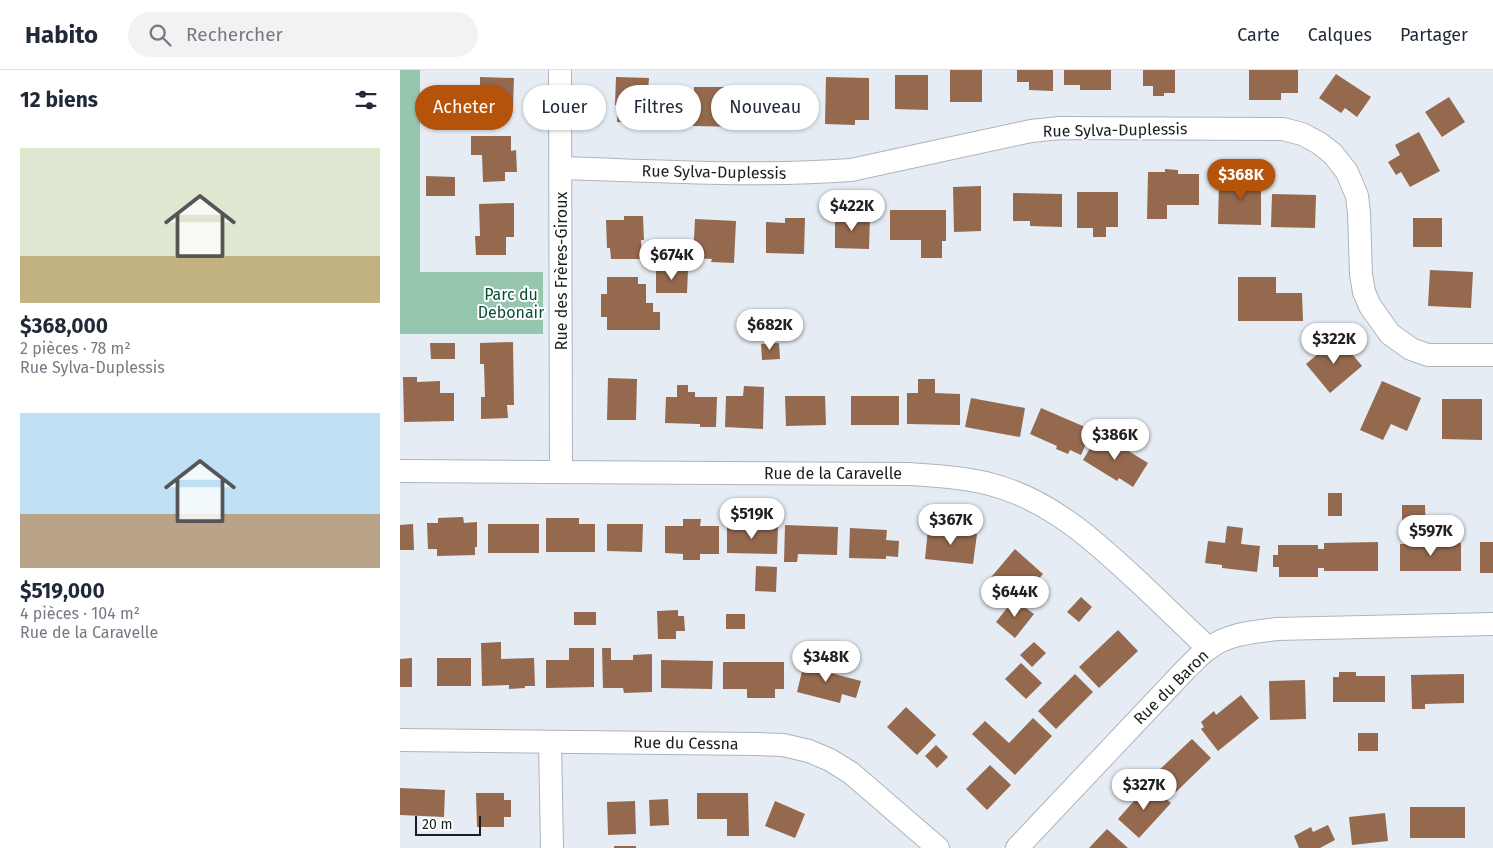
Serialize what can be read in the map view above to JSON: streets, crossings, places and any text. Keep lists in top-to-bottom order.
{
  "streets": {
    "street": [
      "Rue Sylva-Duplessis",
      "Rue des Frères-Giroux",
      "Rue de la Caravelle",
      "Rue du Baron",
      "Rue du Cessna"
    ]
  },
  "crossings": [
    ["Rue Sylva-Duplessis", "Rue des Frères-Giroux"],
    ["Rue des Frères-Giroux", "Rue de la Caravelle"],
    ["Rue de la Caravelle", "Rue du Baron"]
  ],
  "parks": ["Parc du Debonair"],
  "scale_bar": "20 m",
  "page": {
    "header": "Habito",
    "search": "Rechercher",
    "nav": ["Carte", "Calques", "Partager"],
    "heading": "12 biens",
    "chip": [
      "Acheter",
      "Louer",
      "Filtres",
      "Nouveau"
    ],
    "list": [
      {
        "name": "$368,000",
        "note": "2 pièces · 78 m² · Rue Sylva-Duplessis"
      },
      {
        "name": "$519,000",
        "note": "4 pièces · 104 m² · Rue de la Caravelle"
      }
    ],
    "price": [
      "$368K",
      "$422K",
      "$674K",
      "$682K",
      "$322K",
      "$386K",
      "$519K",
      "$367K",
      "$597K",
      "$644K",
      "$348K",
      "$327K"
    ],
    "scale": "20 m"
  }
}
